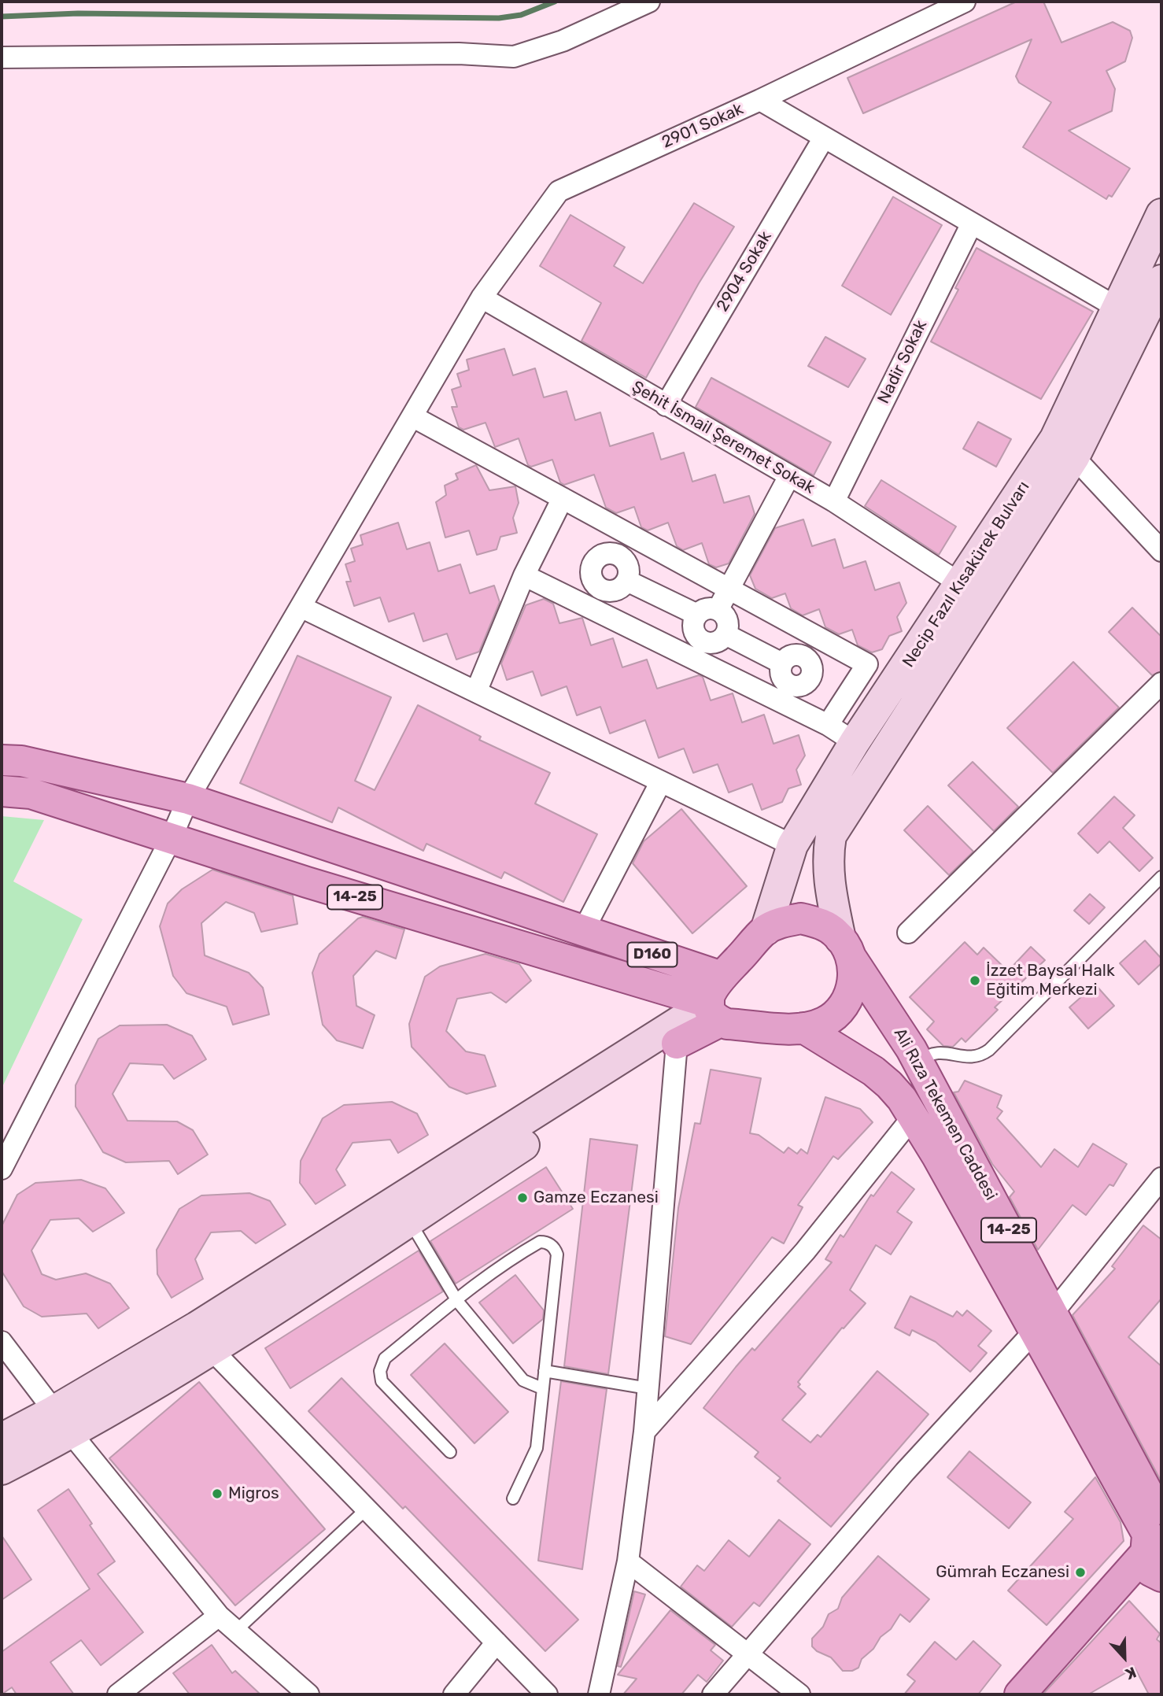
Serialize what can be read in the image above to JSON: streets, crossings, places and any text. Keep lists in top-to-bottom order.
{
  "streets": {
    "main road": [
      "Necip Fazıl Kısakürek Bulvarı",
      "14-25",
      "D160",
      "Ali Rıza Tekemen Caddesi"
    ],
    "street": [
      "2901 Sokak",
      "2904 Sokak",
      "Nadir Sokak",
      "Şehit İsmail Şeremet Sokak"
    ]
  },
  "crossings": [
    ["2901 Sokak", "Şehit İsmail Şeremet Sokak"],
    ["2901 Sokak", "14-25"],
    ["2904 Sokak", "Şehit İsmail Şeremet Sokak"],
    ["Nadir Sokak", "Şehit İsmail Şeremet Sokak"],
    ["Şehit İsmail Şeremet Sokak", "Necip Fazıl Kısakürek Bulvarı"],
    ["Necip Fazıl Kısakürek Bulvarı", "14-25"],
    ["Necip Fazıl Kısakürek Bulvarı", "D160"],
    ["Necip Fazıl Kısakürek Bulvarı", "Ali Rıza Tekemen Caddesi"],
    ["14-25", "D160"],
    ["14-25", "Ali Rıza Tekemen Caddesi"],
    ["D160", "Ali Rıza Tekemen Caddesi"]
  ],
  "places": [
    "İzzet Baysal Halk Eğitim Merkezi",
    "Gamze Eczanesi",
    "Migros",
    "Gümrah Eczanesi"
  ],
  "north": "bottom"
}
